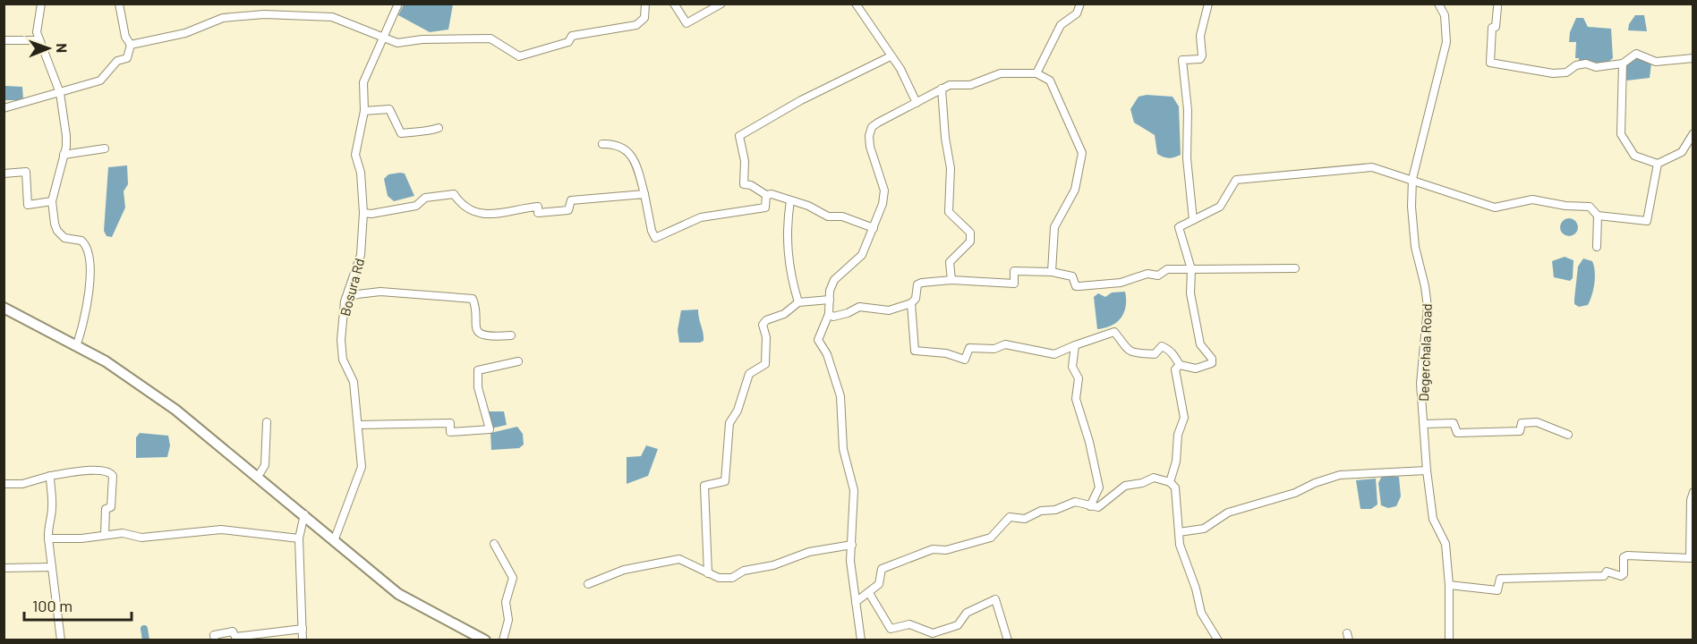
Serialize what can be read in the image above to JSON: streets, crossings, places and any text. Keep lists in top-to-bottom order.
{
  "streets": {
    "street": ["Bosura Rd", "Degerchala Road"]
  },
  "scale_bar": "100 m",
  "north": "right"
}
